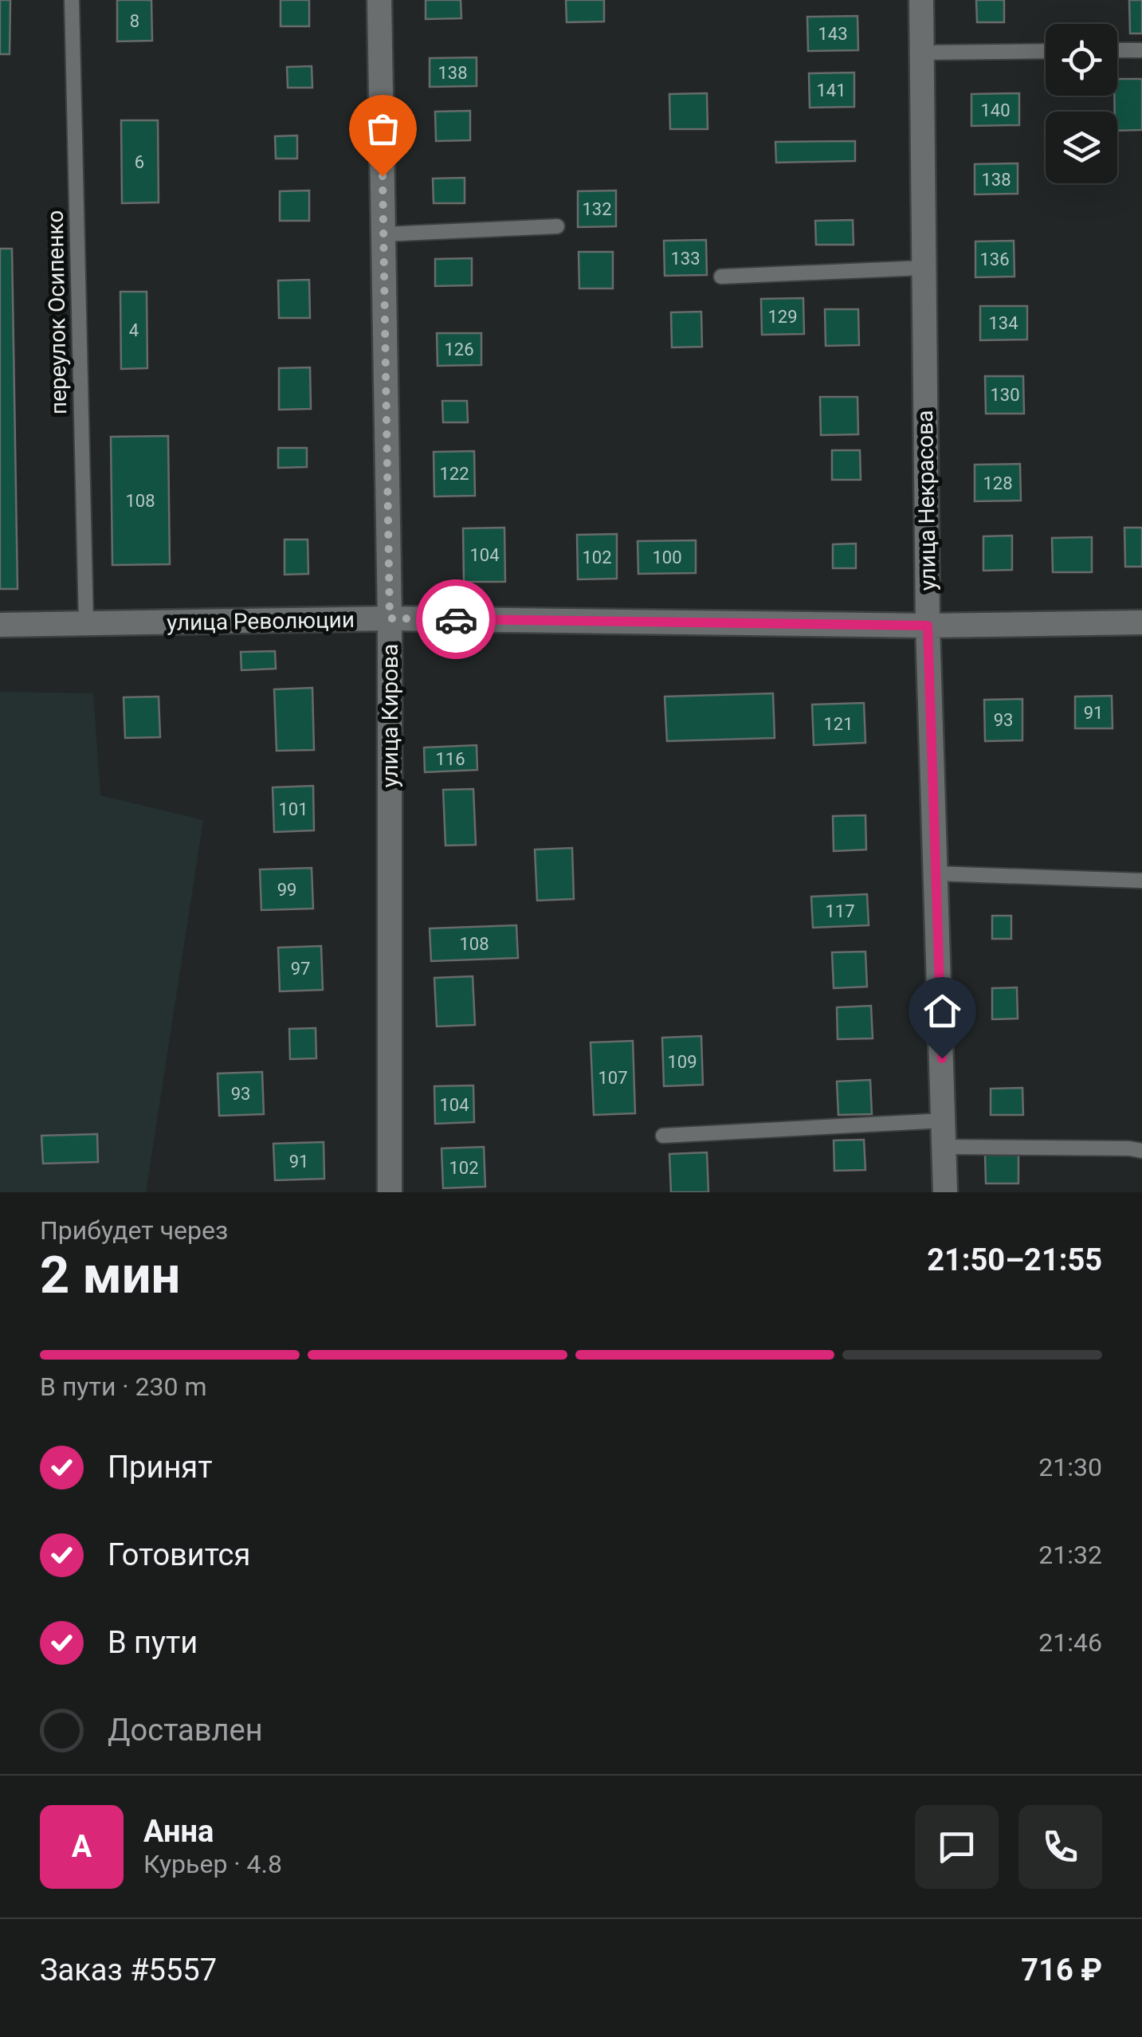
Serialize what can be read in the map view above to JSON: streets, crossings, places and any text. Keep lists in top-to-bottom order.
{
  "streets": {
    "street": ["улица Некрасова", "улица Революции", "улица Кирова"],
    "lane": ["переулок Осипенко"]
  },
  "crossings": [
    ["переулок Осипенко", "улица Революции"],
    ["улица Некрасова", "улица Революции"],
    ["улица Революции", "улица Кирова"]
  ],
  "house_numbers": [
    "8",
    "143",
    "138",
    "141",
    "140",
    "6",
    "138",
    "132",
    "133",
    "136",
    "129",
    "134",
    "4",
    "126",
    "130",
    "122",
    "128",
    "108",
    "104",
    "102",
    "100",
    "91",
    "93",
    "121",
    "116",
    "101",
    "99",
    "117",
    "108",
    "97",
    "109",
    "107",
    "93",
    "104",
    "91",
    "102"
  ],
  "page": {
    "heading": ["2 мин", "Прибудет через", "21:50–21:55"],
    "panel": [
      "Анна",
      "Курьер · 4.8",
      "Заказ #5557",
      "716 ₽"
    ],
    "bar": "В пути · 230 m",
    "list": [
      ["Принят", "21:30"],
      ["Готовится", "21:32"],
      ["В пути", "21:46"],
      "Доставлен"
    ],
    "round": "А"
  }
}
